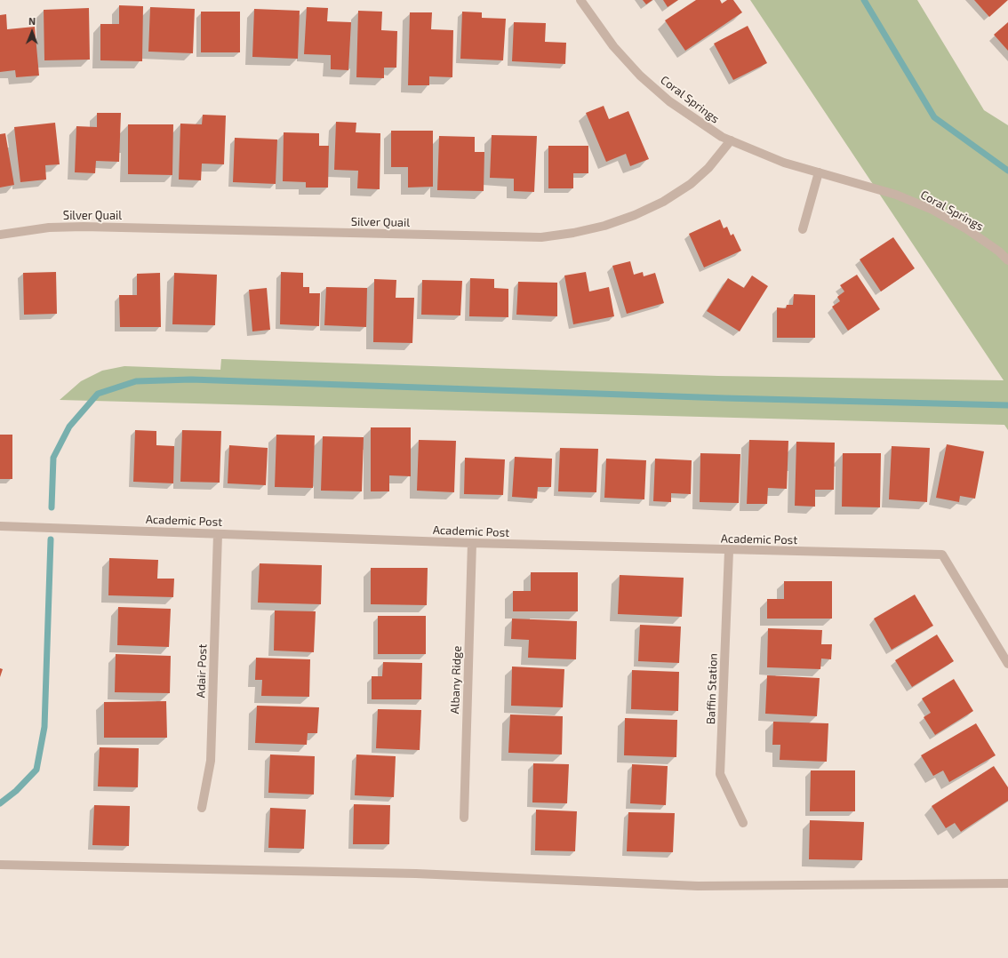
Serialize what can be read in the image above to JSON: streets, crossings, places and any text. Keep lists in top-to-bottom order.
{
  "streets": {
    "street": [
      "Coral Springs",
      "Silver Quail",
      "Academic Post",
      "Adair Post",
      "Albany Ridge",
      "Baffin Station"
    ]
  },
  "crossings": [
    ["Coral Springs", "Silver Quail"],
    ["Academic Post", "Adair Post"],
    ["Academic Post", "Albany Ridge"],
    ["Academic Post", "Baffin Station"]
  ],
  "north": "top"
}
